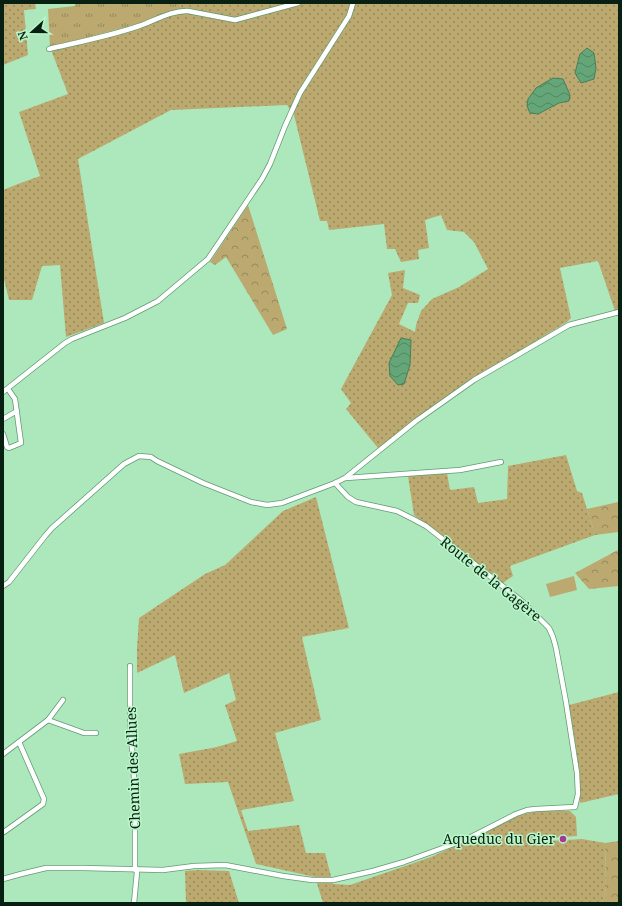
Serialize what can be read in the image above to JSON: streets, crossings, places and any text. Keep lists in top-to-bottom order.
{
  "streets": {
    "street": ["Route de la Gagère", "Chemin des Allues"]
  },
  "crossings": [
    ["Route de la Gagère", "Chemin des Allues"]
  ],
  "places": ["Aqueduc du Gier"],
  "north": "left"
}
